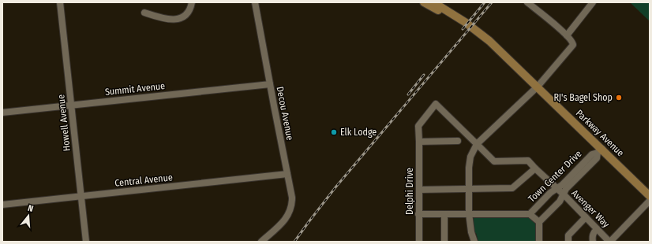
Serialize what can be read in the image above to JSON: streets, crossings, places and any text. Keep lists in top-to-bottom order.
{
  "streets": {
    "main road": ["Parkway Avenue"],
    "street": [
      "Summit Avenue",
      "Decou Avenue",
      "Howell Avenue",
      "Town Center Drive",
      "Central Avenue",
      "Delphi Drive",
      "Avenger Way"
    ]
  },
  "crossings": [
    ["Summit Avenue", "Decou Avenue"],
    ["Summit Avenue", "Howell Avenue"],
    ["Decou Avenue", "Central Avenue"],
    ["Howell Avenue", "Central Avenue"],
    ["Parkway Avenue", "Town Center Drive"],
    ["Town Center Drive", "Delphi Drive"],
    ["Town Center Drive", "Avenger Way"],
    ["Delphi Drive", "Avenger Way"]
  ],
  "places": ["RJ's Bagel Shop", "Elk Lodge"],
  "north": "top"
}
